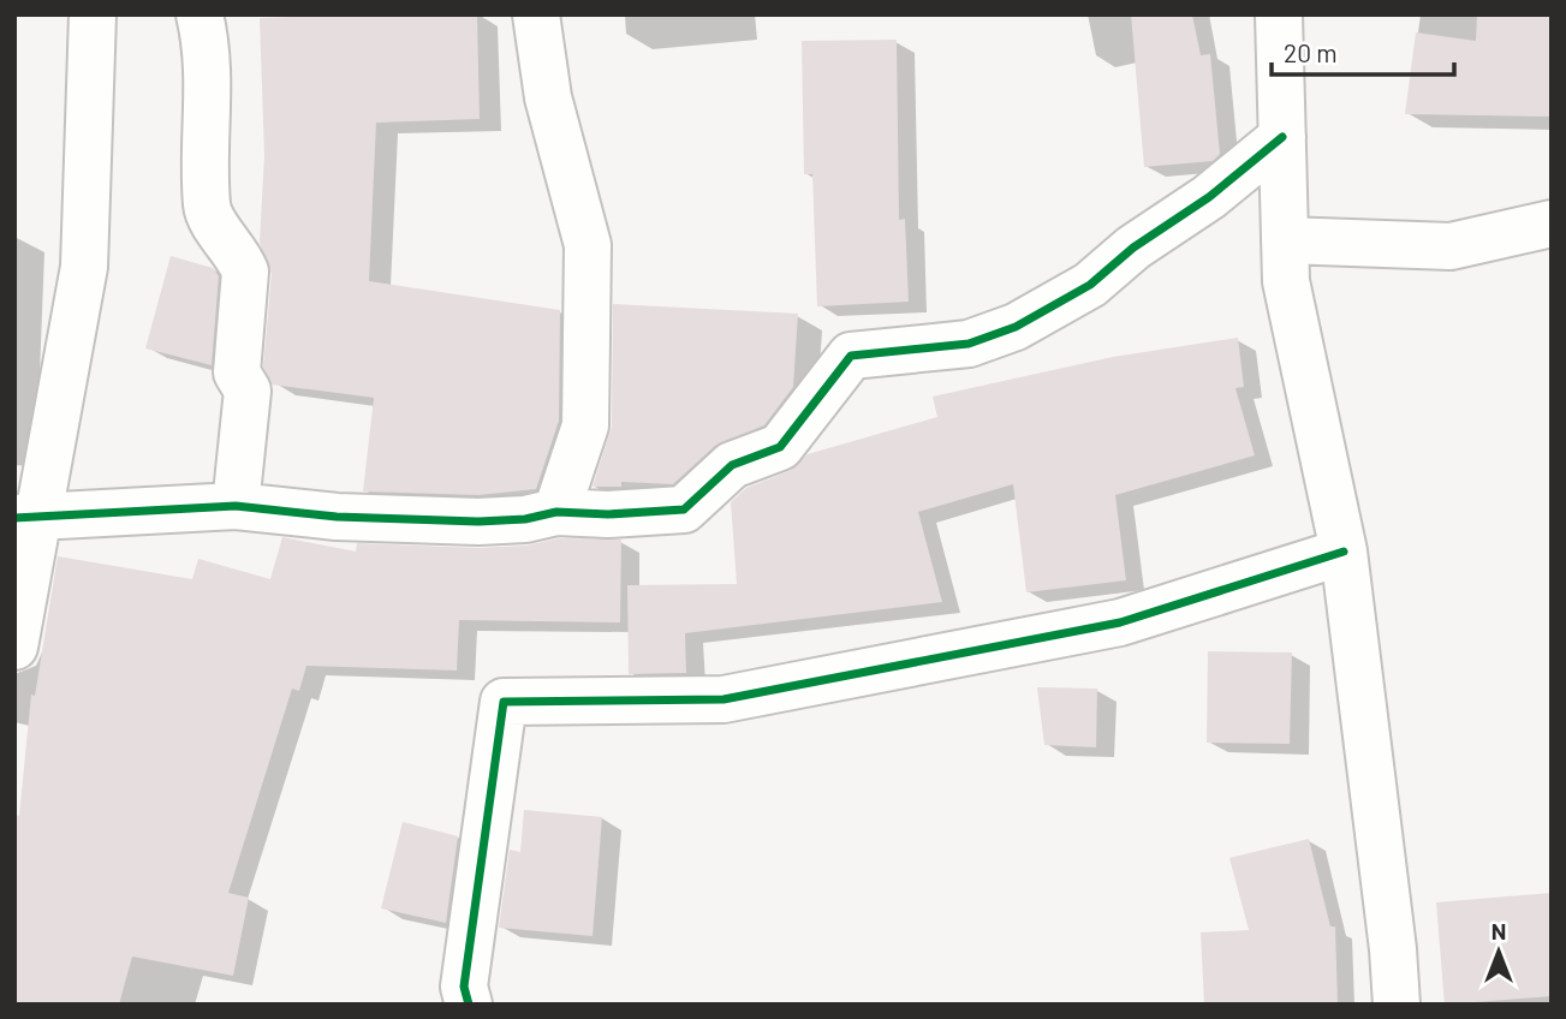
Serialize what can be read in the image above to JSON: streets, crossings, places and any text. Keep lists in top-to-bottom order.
{
  "scale_bar": "20 m",
  "north": "top"
}
